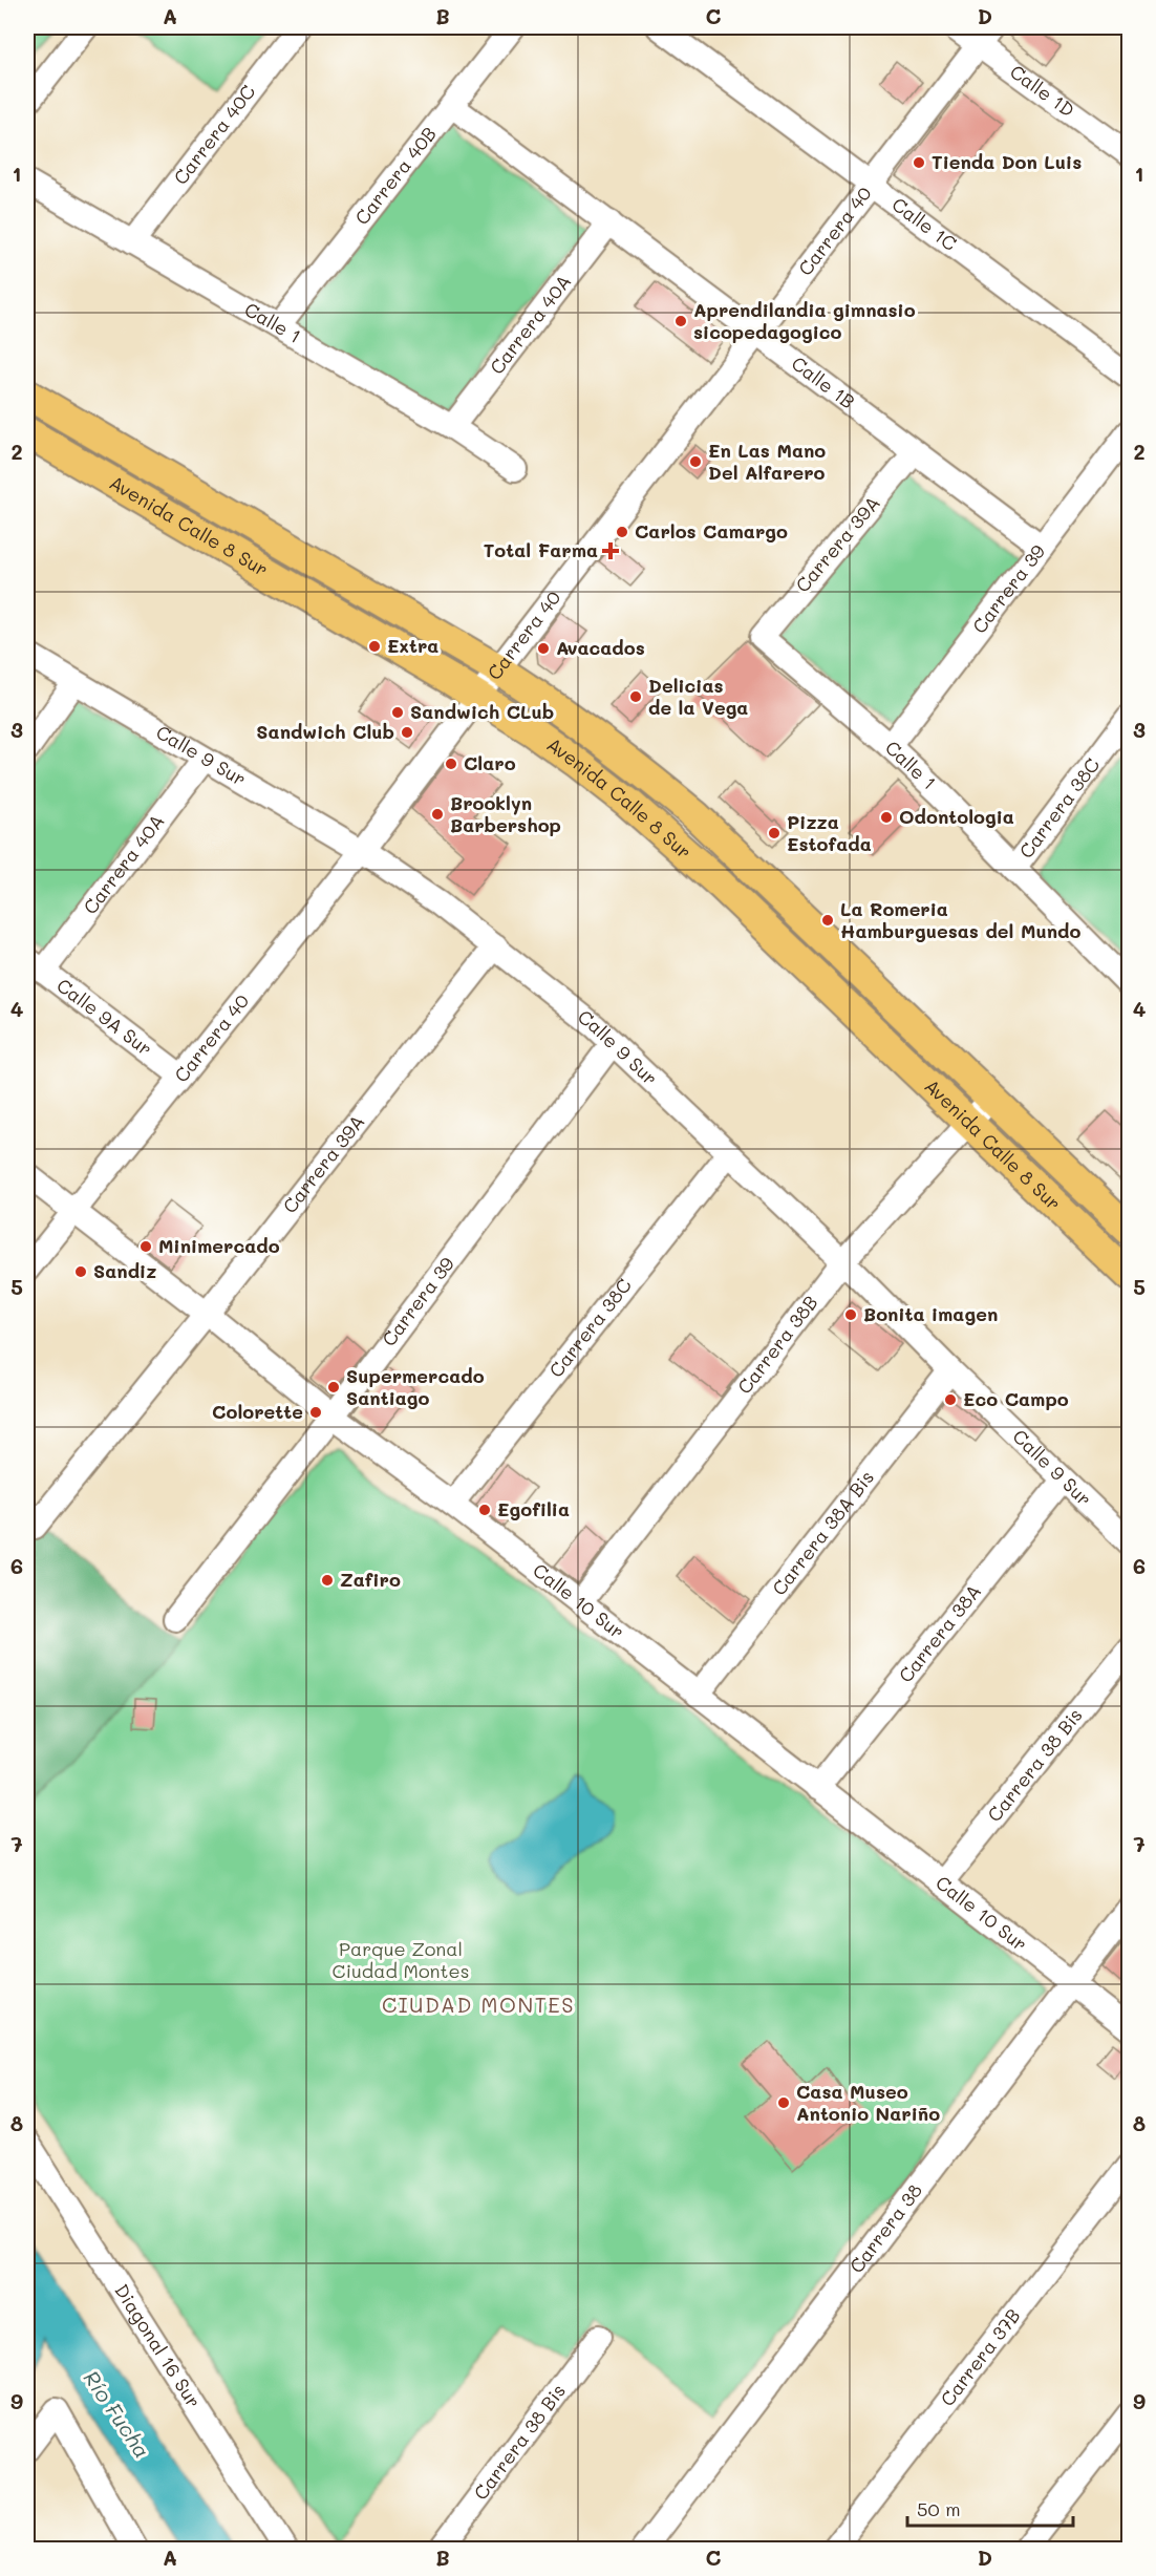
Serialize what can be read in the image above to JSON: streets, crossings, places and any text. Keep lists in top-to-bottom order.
{
  "streets": {
    "main road": ["Avenida Calle 8 Sur"],
    "street": [
      "Calle 1D",
      "Carrera 40C",
      "Carrera 40B",
      "Calle 1C",
      "Carrera 40",
      "Calle 1",
      "Carrera 40A",
      "Calle 1B",
      "Carrera 39A",
      "Carrera 39",
      "Calle 9 Sur",
      "Carrera 38C",
      "Calle 9A Sur",
      "Carrera 38B",
      "Carrera 38A Bis",
      "Calle 10 Sur",
      "Carrera 38A",
      "Carrera 38 Bis",
      "Carrera 38",
      "Diagonal 16 Sur",
      "Carrera 37B"
    ]
  },
  "crossings": [
    ["Calle 1D", "Carrera 40"],
    ["Carrera 40C", "Calle 1"],
    ["Carrera 40B", "Calle 1"],
    ["Carrera 40B", "Calle 1B"],
    ["Calle 1C", "Carrera 40"],
    ["Carrera 40", "Calle 1B"],
    ["Carrera 40", "Avenida Calle 8 Sur"],
    ["Carrera 40", "Calle 9 Sur"],
    ["Carrera 40", "Calle 9A Sur"],
    ["Carrera 40", "Calle 10 Sur"],
    ["Calle 1", "Carrera 40A"],
    ["Calle 1", "Carrera 39A"],
    ["Calle 1", "Carrera 39"],
    ["Calle 1", "Carrera 38C"],
    ["Carrera 40A", "Calle 1B"],
    ["Carrera 40A", "Calle 9 Sur"],
    ["Carrera 40A", "Calle 9A Sur"],
    ["Calle 1B", "Carrera 39A"],
    ["Calle 1B", "Carrera 39"],
    ["Avenida Calle 8 Sur", "Carrera 38B"],
    ["Carrera 39A", "Calle 9 Sur"],
    ["Carrera 39A", "Calle 10 Sur"],
    ["Carrera 39", "Calle 9 Sur"],
    ["Carrera 39", "Calle 10 Sur"],
    ["Calle 9 Sur", "Carrera 38C"],
    ["Calle 9 Sur", "Carrera 38B"],
    ["Calle 9 Sur", "Carrera 38A Bis"],
    ["Calle 9 Sur", "Carrera 38A"],
    ["Carrera 38C", "Calle 10 Sur"],
    ["Carrera 38B", "Calle 10 Sur"],
    ["Carrera 38A Bis", "Calle 10 Sur"],
    ["Calle 10 Sur", "Carrera 38A"],
    ["Calle 10 Sur", "Carrera 38 Bis"],
    ["Calle 10 Sur", "Carrera 38"]
  ],
  "districts": ["CIUDAD MONTES"],
  "water": ["Río Fucha"],
  "parks": ["Parque Zonal Ciudad Montes"],
  "places": {
    "other": [
      "Tienda Don Luis",
      "Aprendilandia gimnasio sicopedagogico",
      "En Las Mano Del Alfarero",
      "Carlos Camargo",
      "Extra",
      "Avacados",
      "Delicias de la Vega",
      "Sandwich CLub",
      "Sandwich Club",
      "Claro",
      "Brooklyn Barbershop",
      "Odontologia",
      "Pizza Estofada",
      "La Romeria Hamburguesas del Mundo",
      "Minimercado",
      "Sandiz",
      "Bonita imagen",
      "Supermercado Santiago",
      "Eco Campo",
      "Colorette",
      "Egofilia",
      "Zafiro",
      "Casa Museo Antonio Nariño"
    ],
    "health": ["Total Farma"]
  },
  "scale_bar": "50 m",
  "grid": {
    "columns": [
      "A",
      "B",
      "C",
      "D"
    ],
    "rows": [
      "1",
      "2",
      "3",
      "4",
      "5",
      "6",
      "7",
      "8",
      "9"
    ]
  }
}
